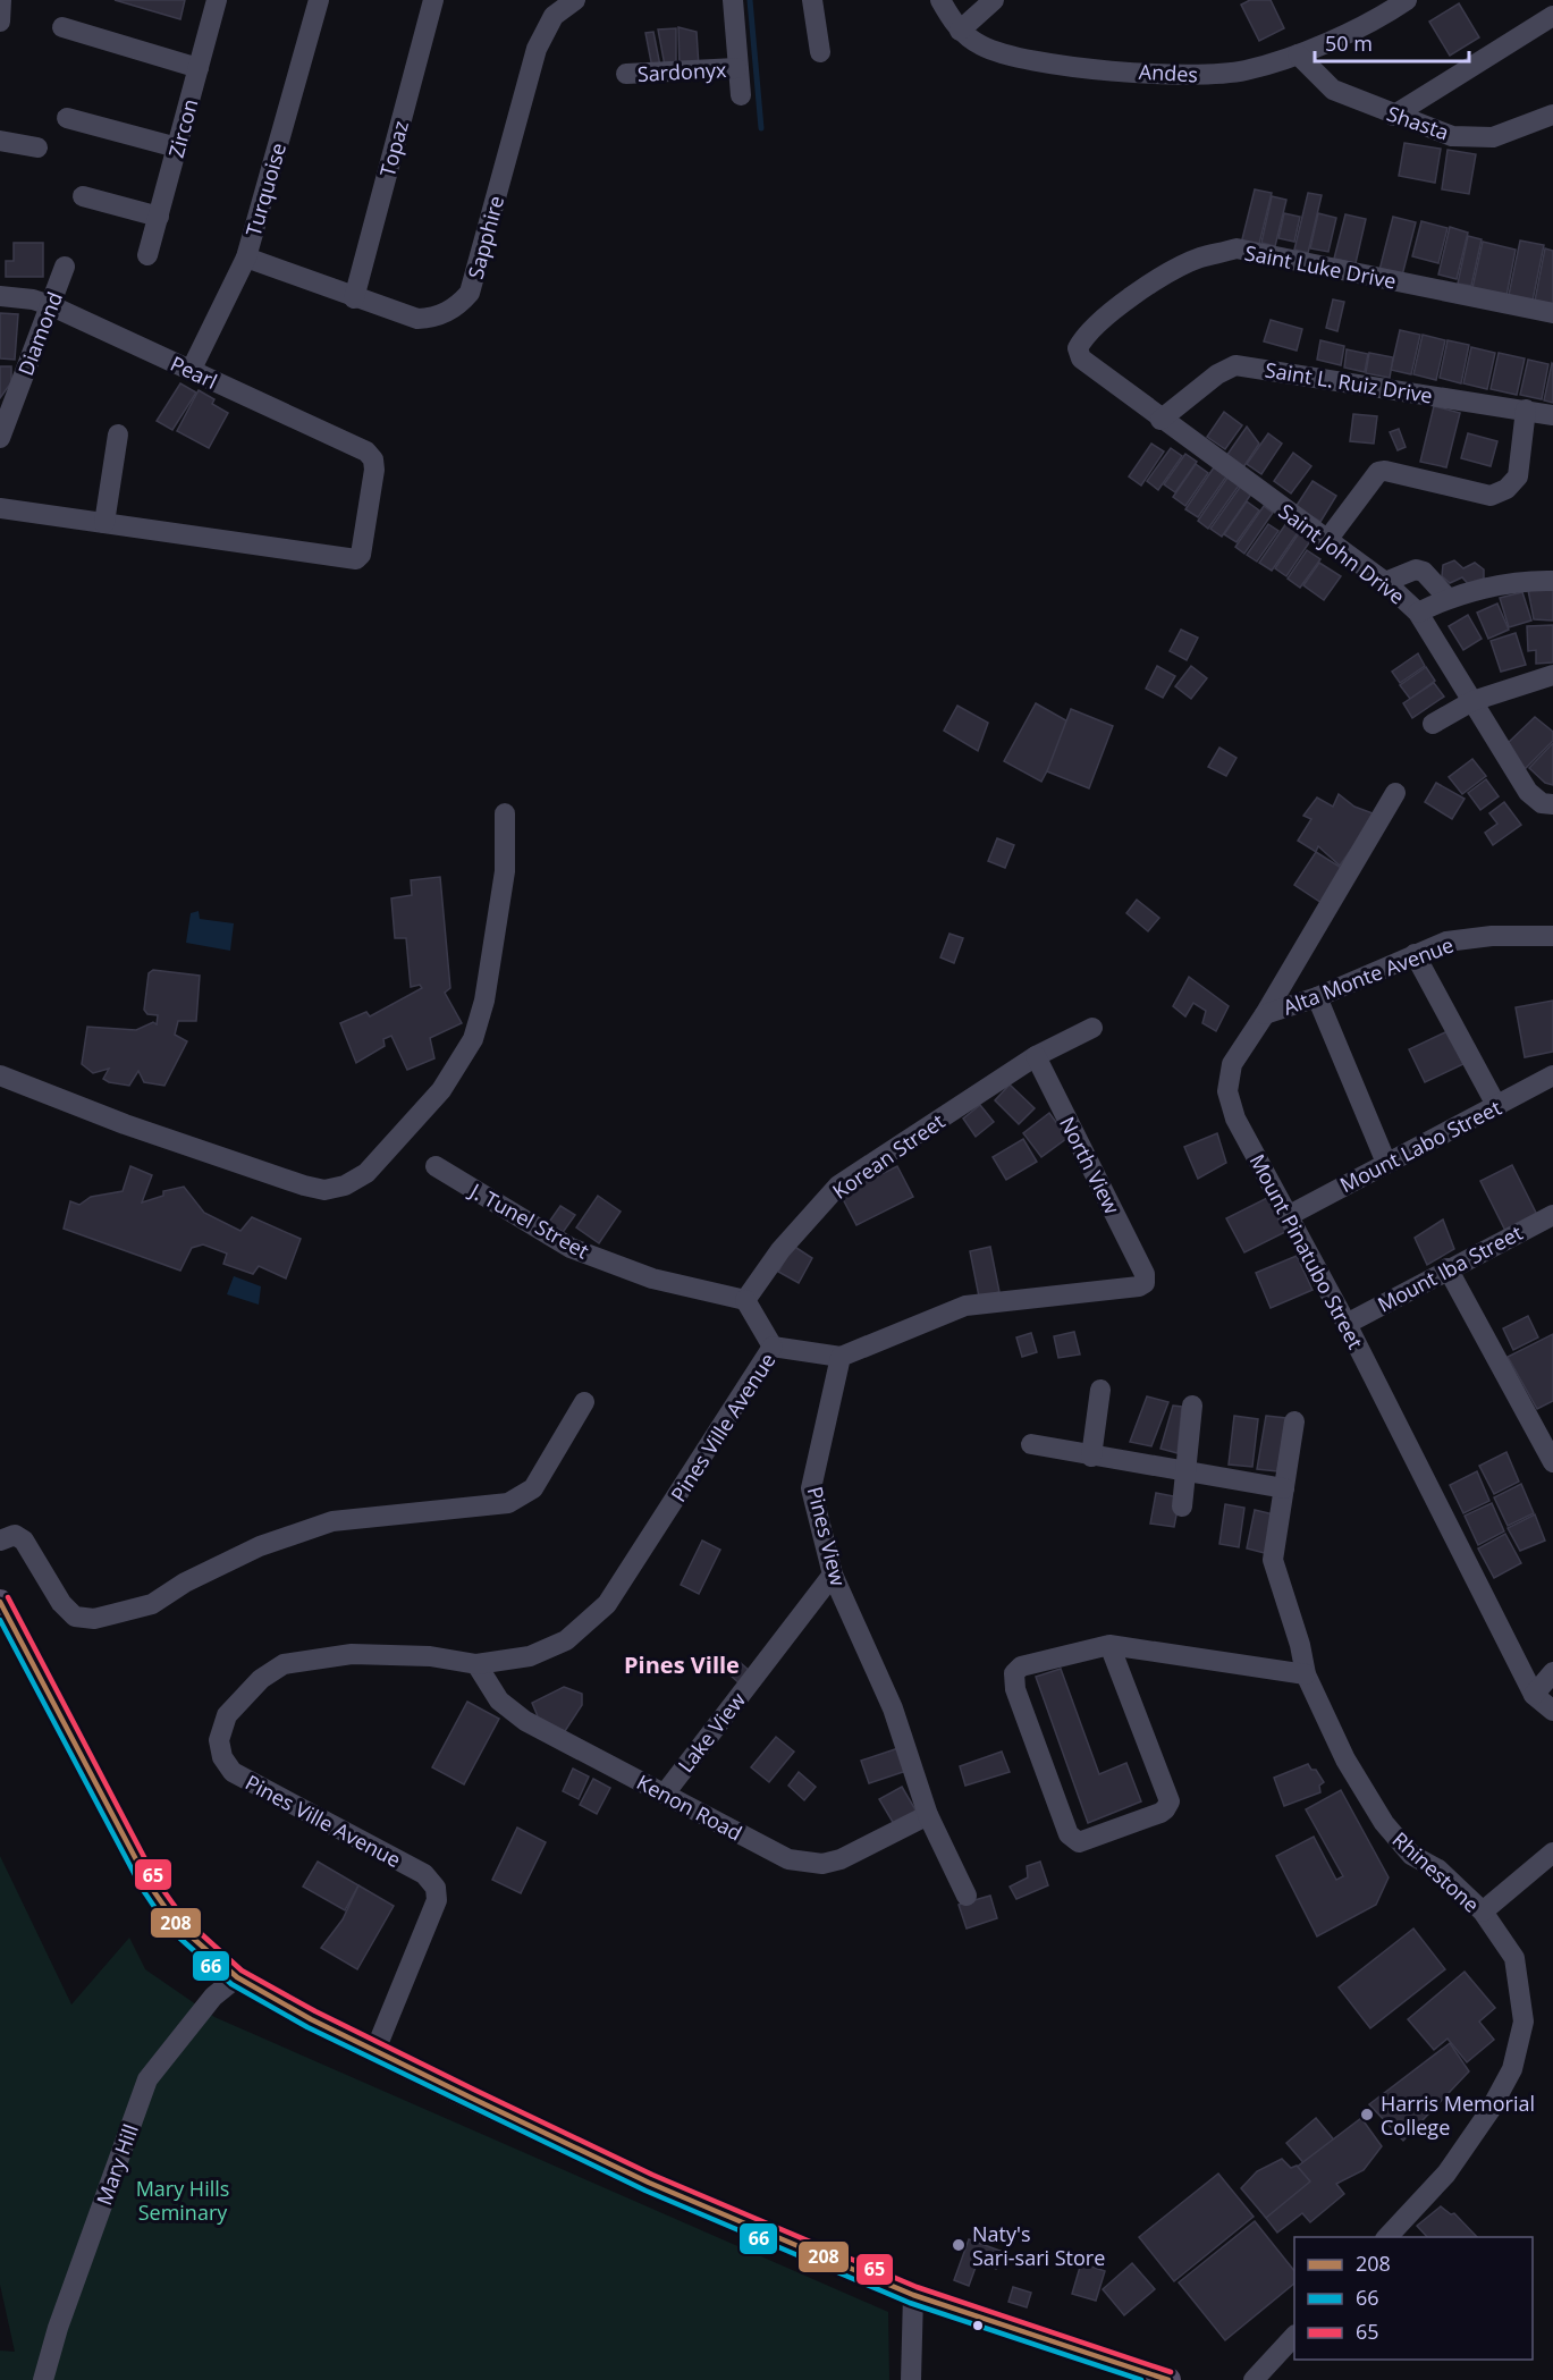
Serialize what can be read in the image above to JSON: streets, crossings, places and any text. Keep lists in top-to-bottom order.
{
  "streets": {
    "street": [
      "Sardonyx",
      "Andes",
      "Shasta",
      "Zircon",
      "Topaz",
      "Turquoise",
      "Sapphire",
      "Saint Luke Drive",
      "Diamond",
      "Pearl",
      "Saint L. Ruiz Drive",
      "Saint John Drive",
      "Alta Monte Avenue",
      "Mount Labo Street",
      "Korean Street",
      "North View",
      "J. Tunel Street",
      "Mount Pinatubo Street",
      "Mount Iba Street",
      "Pines Ville Avenue",
      "Pines View",
      "Lake View",
      "Kenon Road",
      "Rhinestone",
      "Mary Hill"
    ]
  },
  "crossings": [
    ["Andes", "Shasta"],
    ["Topaz", "Sapphire"],
    ["Turquoise", "Sapphire"],
    ["Turquoise", "Pearl"],
    ["Saint Luke Drive", "Saint John Drive"],
    ["Diamond", "Pearl"],
    ["Saint L. Ruiz Drive", "Saint John Drive"],
    ["Alta Monte Avenue", "Mount Pinatubo Street"],
    ["Mount Labo Street", "Mount Pinatubo Street"],
    ["Korean Street", "North View"],
    ["Korean Street", "J. Tunel Street"],
    ["North View", "Pines Ville Avenue"],
    ["North View", "Pines View"],
    ["Mount Pinatubo Street", "Mount Iba Street"],
    ["Pines Ville Avenue", "Pines View"],
    ["Pines Ville Avenue", "Kenon Road"],
    ["Pines View", "Lake View"],
    ["Pines View", "Kenon Road"],
    ["Lake View", "Kenon Road"]
  ],
  "districts": ["Pines Ville"],
  "parks": ["Mary Hills Seminary"],
  "places": ["Harris Memorial College", "Naty's Sari-sari Store"],
  "lines": ["transit line 65", "transit line 208", "transit line 66"],
  "legend": ["208", "66", "65"],
  "scale_bar": "50 m"
}
